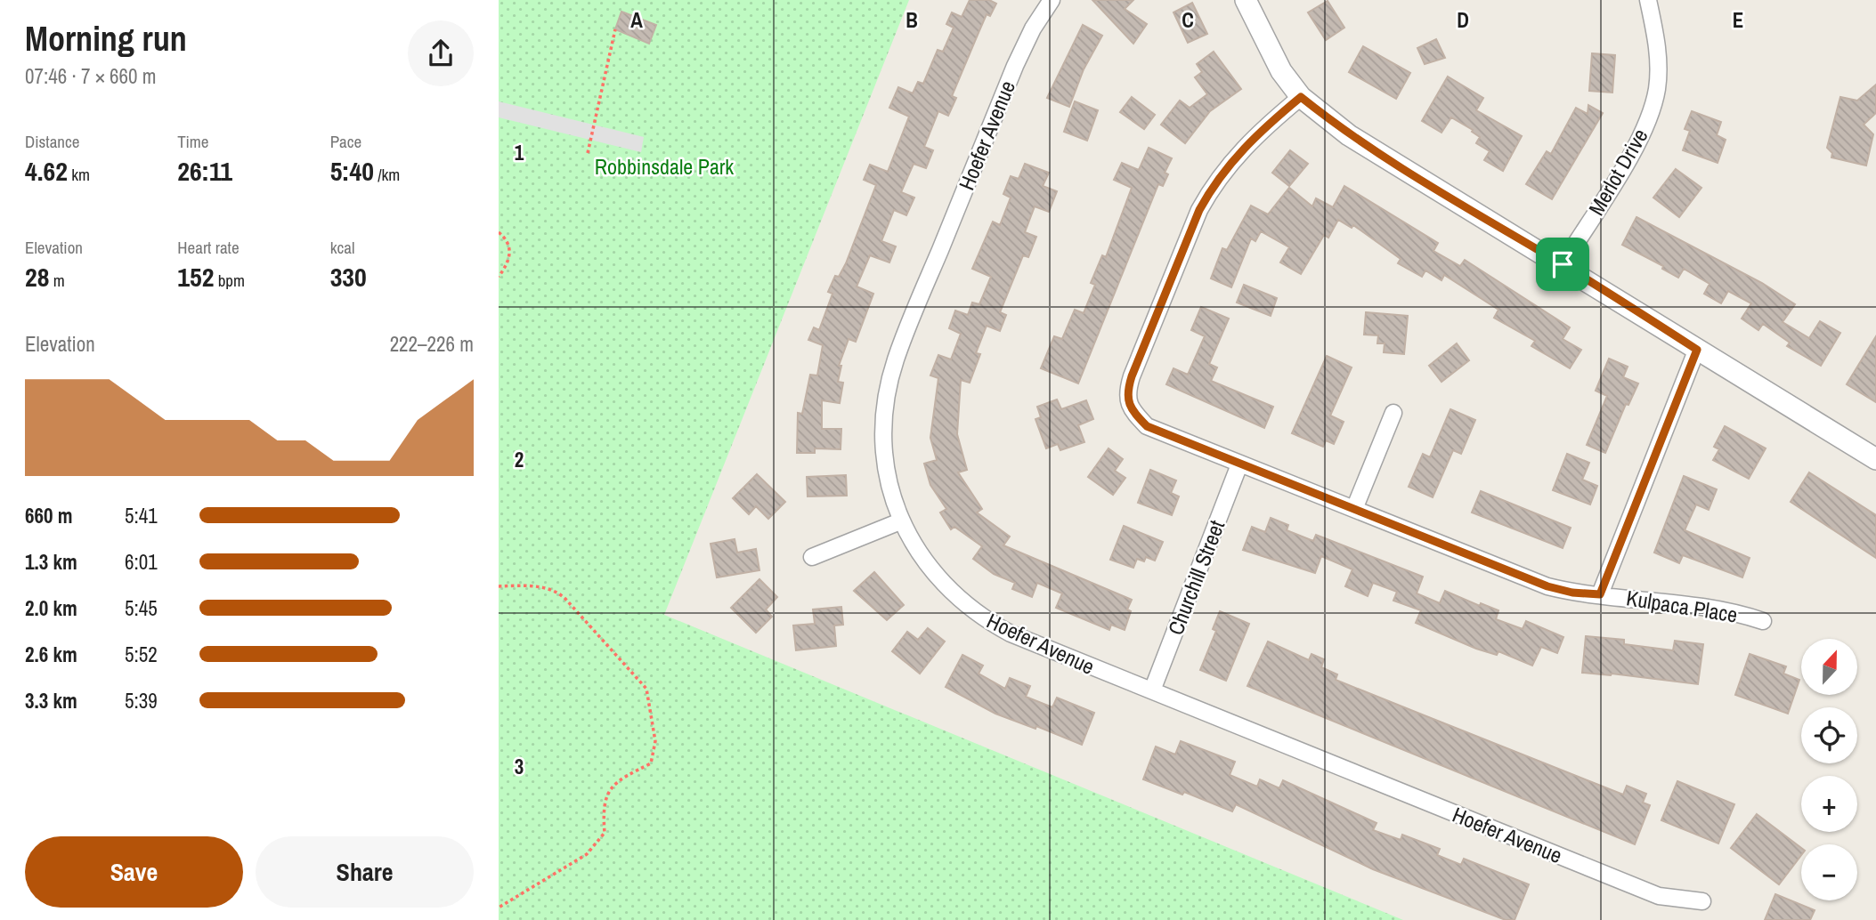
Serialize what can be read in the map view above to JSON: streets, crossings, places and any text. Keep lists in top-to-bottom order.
{
  "streets": {
    "street": [
      "Hoefer Avenue",
      "Merlot Drive",
      "Churchill Street",
      "Kulpaca Place"
    ]
  },
  "crossings": [
    ["Hoefer Avenue", "Churchill Street"],
    ["Churchill Street", "Kulpaca Place"]
  ],
  "parks": ["Robbinsdale Park"],
  "north": "top",
  "page": {
    "heading": ["Morning run", "07:46 · 7 × 660 m"],
    "stats": [
      ["Distance", "4.62 km"],
      ["Time", "26:11"],
      ["Pace", "5:40 /km"],
      ["Elevation", "28 m"],
      ["Heart rate", "152 bpm"],
      ["kcal", "330"]
    ],
    "chart": ["Elevation", "222–226 m"],
    "list": [
      {
        "name": "660 m",
        "note": "5:41"
      },
      {
        "name": "1.3 km",
        "note": "6:01"
      },
      {
        "name": "2.0 km",
        "note": "5:45"
      },
      {
        "name": "2.6 km",
        "note": "5:52"
      },
      {
        "name": "3.3 km",
        "note": "5:39"
      }
    ],
    "map_buttons": ["+", "−"],
    "buttons": ["Save", "Share"]
  },
  "grid": {
    "columns": [
      "A",
      "B",
      "C",
      "D",
      "E"
    ],
    "rows": ["1", "2", "3"]
  }
}
